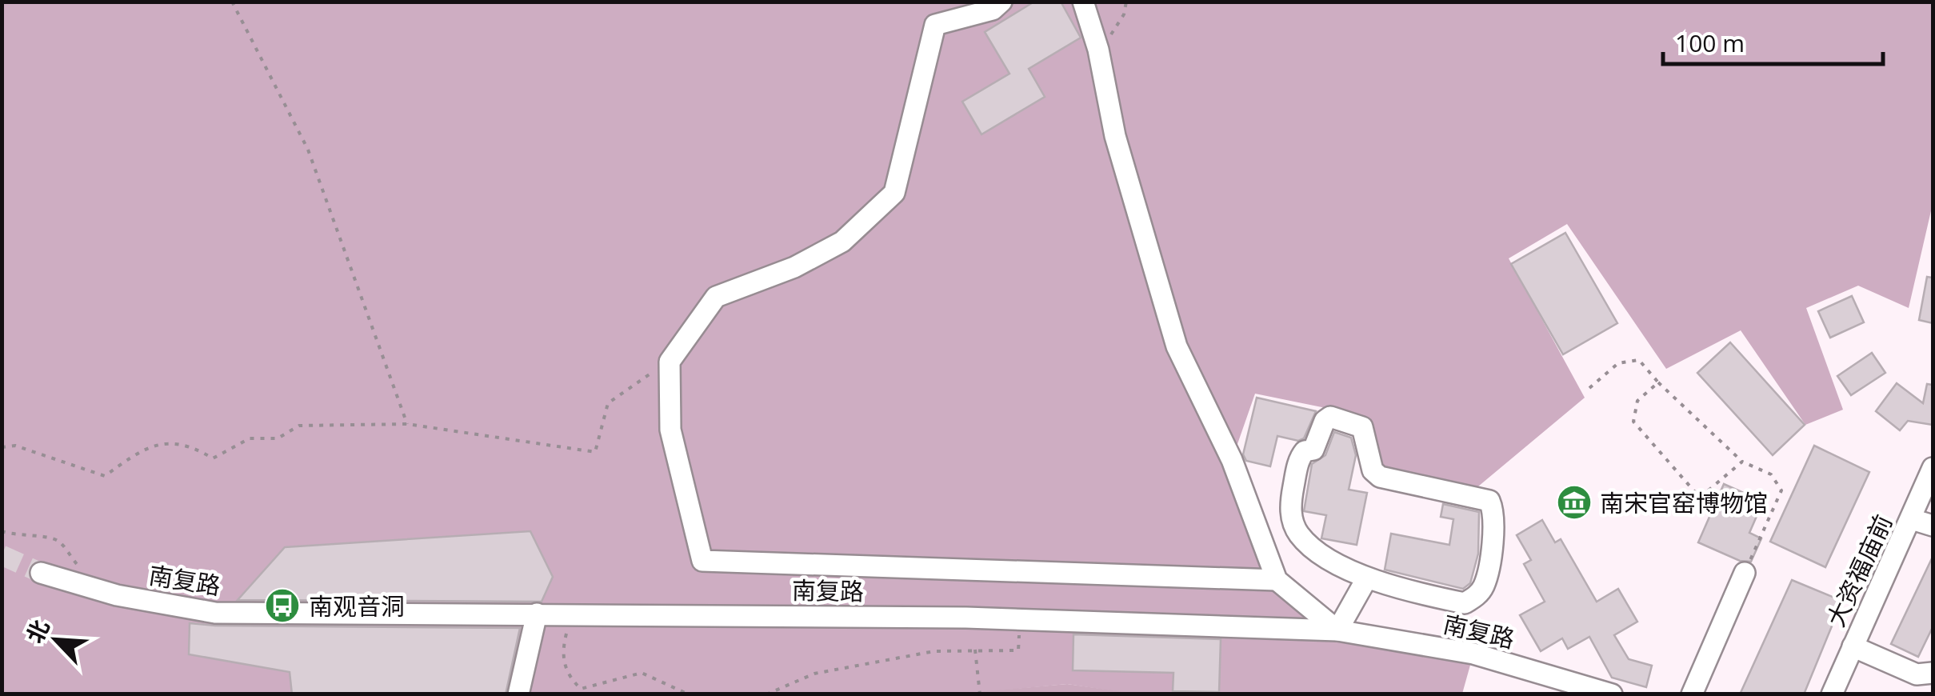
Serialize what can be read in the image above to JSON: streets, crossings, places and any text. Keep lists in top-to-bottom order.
{
  "streets": {
    "street": ["大资福庙前", "南复路"]
  },
  "places": {
    "museum": ["南宋官窑博物馆"],
    "bus stop": ["南观音洞"]
  },
  "scale_bar": "100 m",
  "north": "top left"
}
